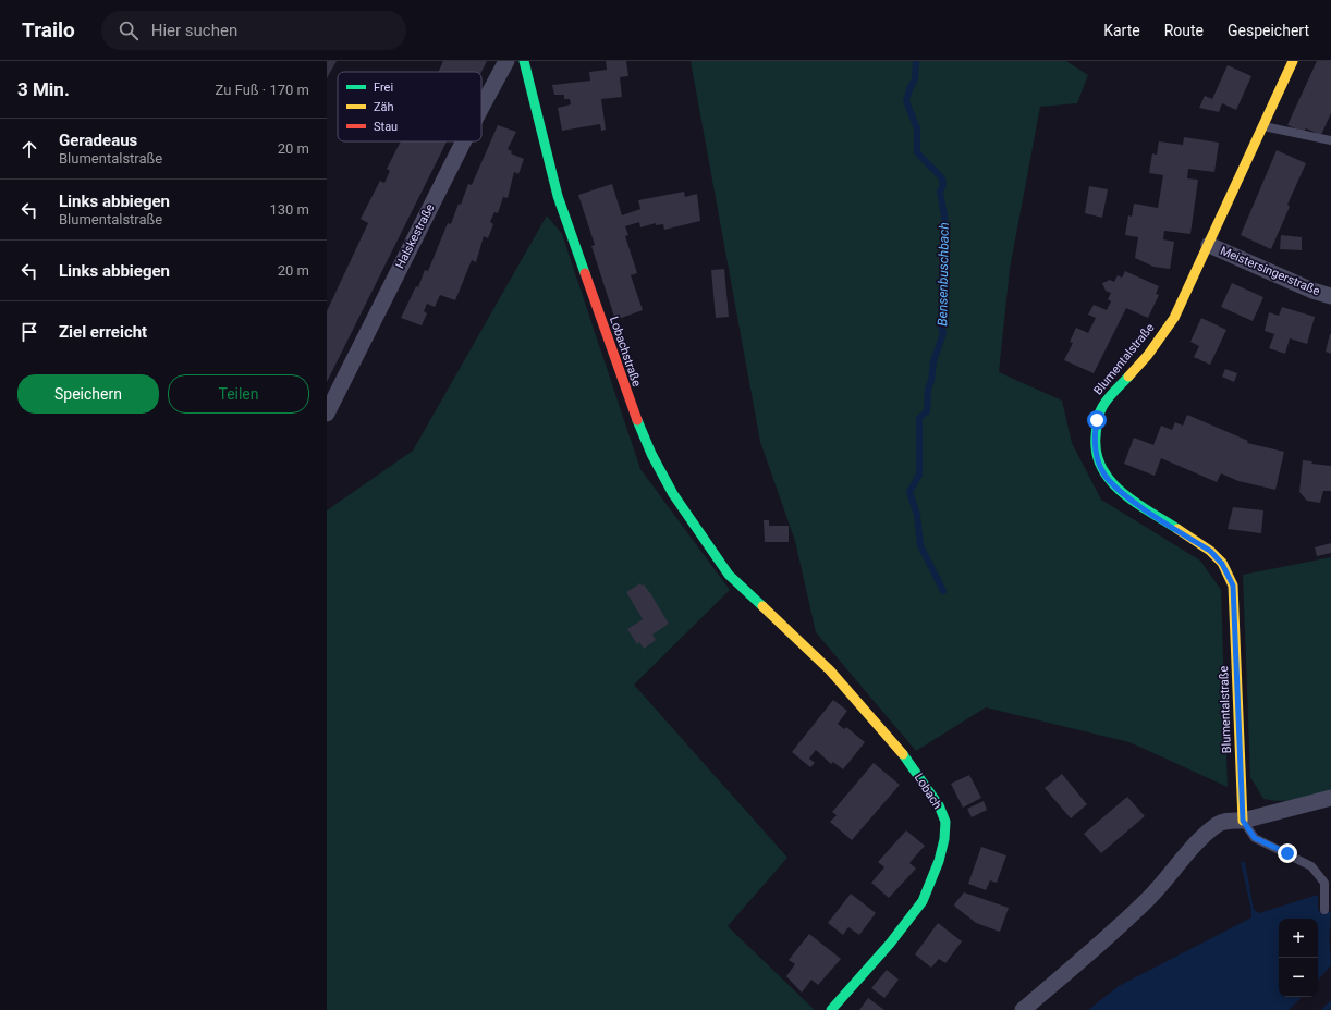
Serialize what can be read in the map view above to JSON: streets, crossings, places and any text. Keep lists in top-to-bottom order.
{
  "streets": {
    "street": [
      "Halskestraße",
      "Meistersingerstraße",
      "Lobachstraße",
      "Blumentalstraße",
      "Lobach"
    ]
  },
  "crossings": [
    ["Meistersingerstraße", "Blumentalstraße"],
    ["Lobachstraße", "Lobach"]
  ],
  "water": ["Bensenbuschbach"],
  "legend": ["Frei", "Zäh", "Stau"],
  "page": {
    "header": "Trailo",
    "search": "Hier suchen",
    "nav": ["Karte", "Route", "Gespeichert"],
    "heading": ["3 Min.", "Zu Fuß · 170 m"],
    "list": [
      ["Geradeaus", "Blumentalstraße", "20 m"],
      ["Links abbiegen", "Blumentalstraße", "130 m"],
      ["Links abbiegen", "20 m"],
      "Ziel erreicht"
    ],
    "buttons": ["Speichern", "Teilen"],
    "map_buttons": ["+", "−"]
  }
}
